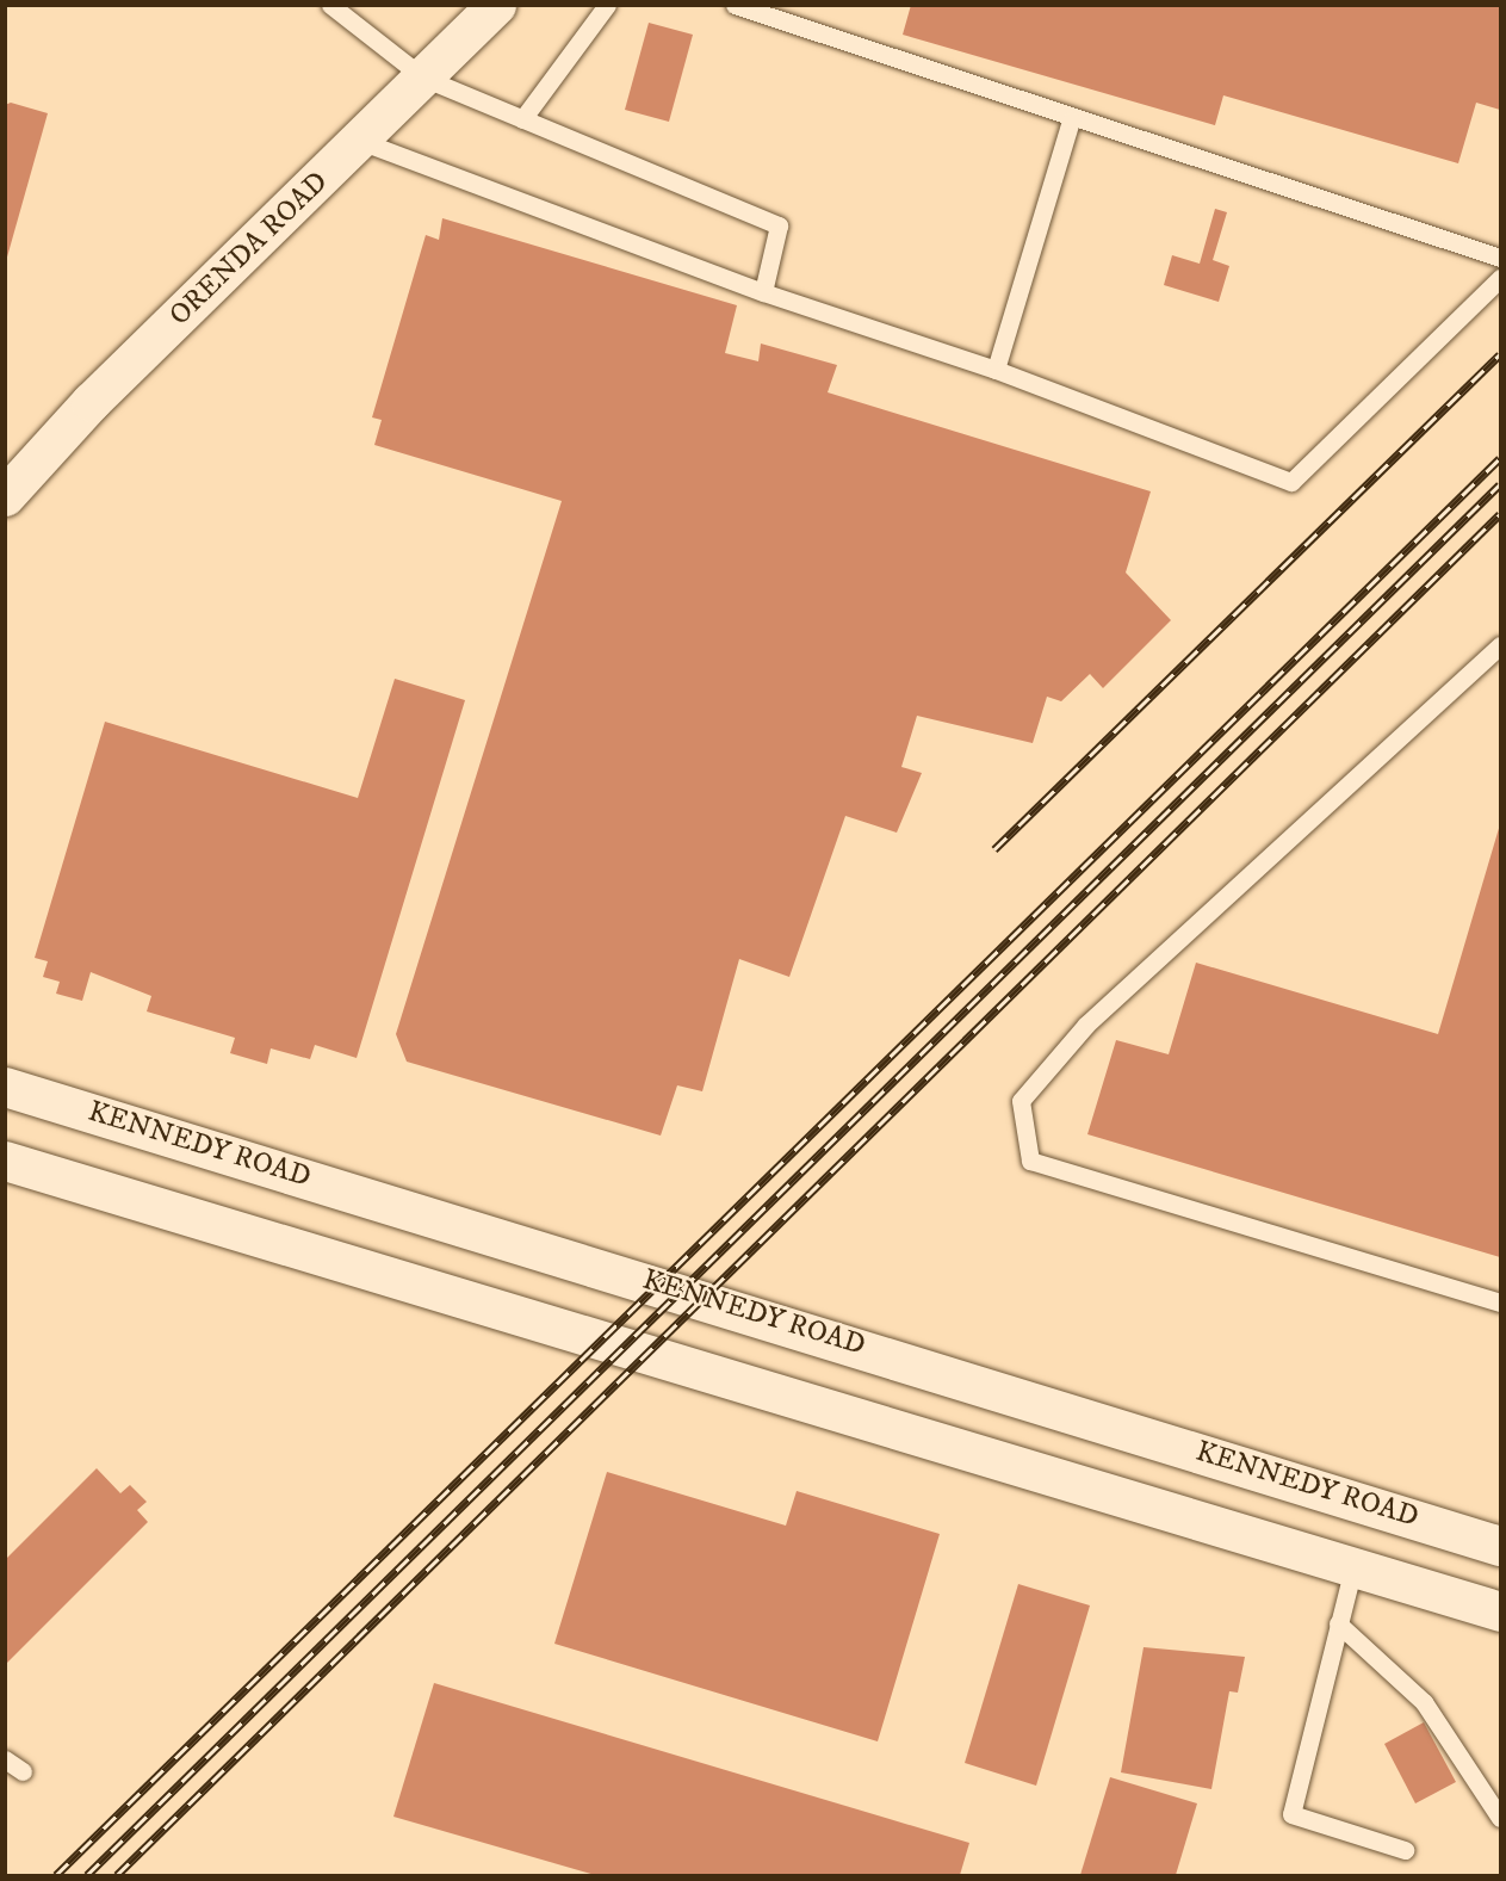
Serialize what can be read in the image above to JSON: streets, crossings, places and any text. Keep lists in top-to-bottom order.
{
  "streets": {
    "main road": ["ORENDA ROAD", "KENNEDY ROAD"]
  }
}
